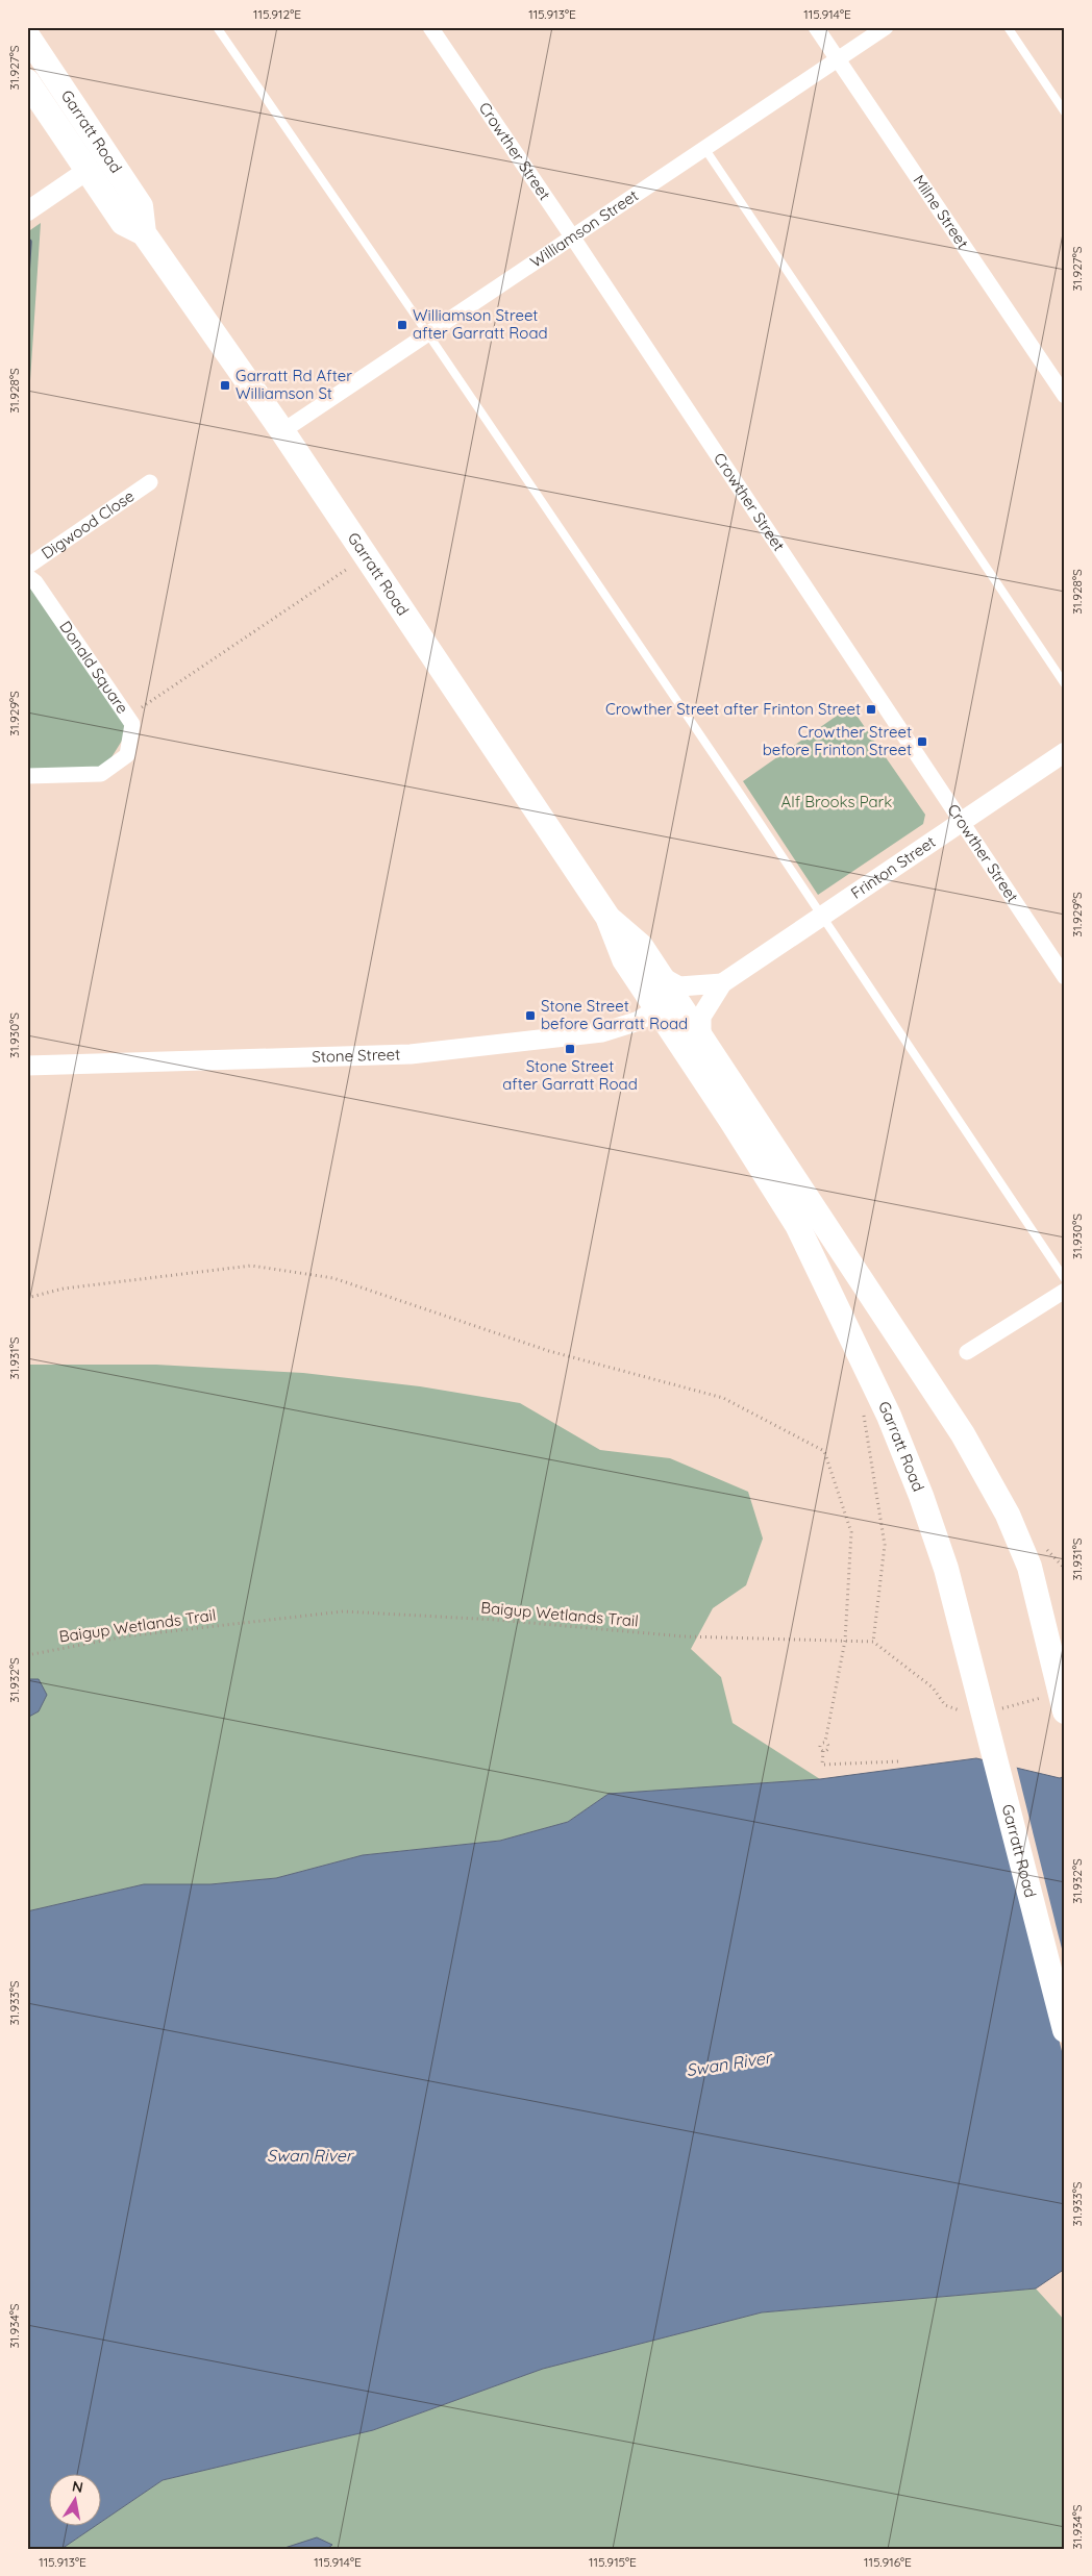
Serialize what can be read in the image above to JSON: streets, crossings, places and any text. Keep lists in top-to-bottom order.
{
  "streets": {
    "main road": ["Garratt Road"],
    "street": [
      "Crowther Street",
      "Milne Street",
      "Williamson Street",
      "Digwood Close",
      "Donald Square",
      "Frinton Street",
      "Stone Street"
    ],
    "path": ["Baigup Wetlands Trail"]
  },
  "crossings": [
    ["Garratt Road", "Williamson Street"],
    ["Garratt Road", "Frinton Street"],
    ["Garratt Road", "Stone Street"],
    ["Crowther Street", "Williamson Street"],
    ["Crowther Street", "Frinton Street"],
    ["Milne Street", "Williamson Street"]
  ],
  "water": ["Swan River"],
  "parks": ["Alf Brooks Park"],
  "places": {
    "transit": [
      "Williamson Street after Garratt Road",
      "Garratt Rd After Williamson St",
      "Crowther Street after Frinton Street",
      "Crowther Street before Frinton Street",
      "Stone Street before Garratt Road",
      "Stone Street after Garratt Road"
    ]
  },
  "north": "top",
  "coordinates": [
    "115.912°E",
    "115.913°E",
    "115.914°E",
    "31.927°S",
    "31.928°S",
    "31.929°S",
    "31.930°S",
    "31.931°S",
    "31.932°S",
    "31.933°S",
    "31.934°S",
    "115.915°E",
    "115.916°E"
  ]
}
